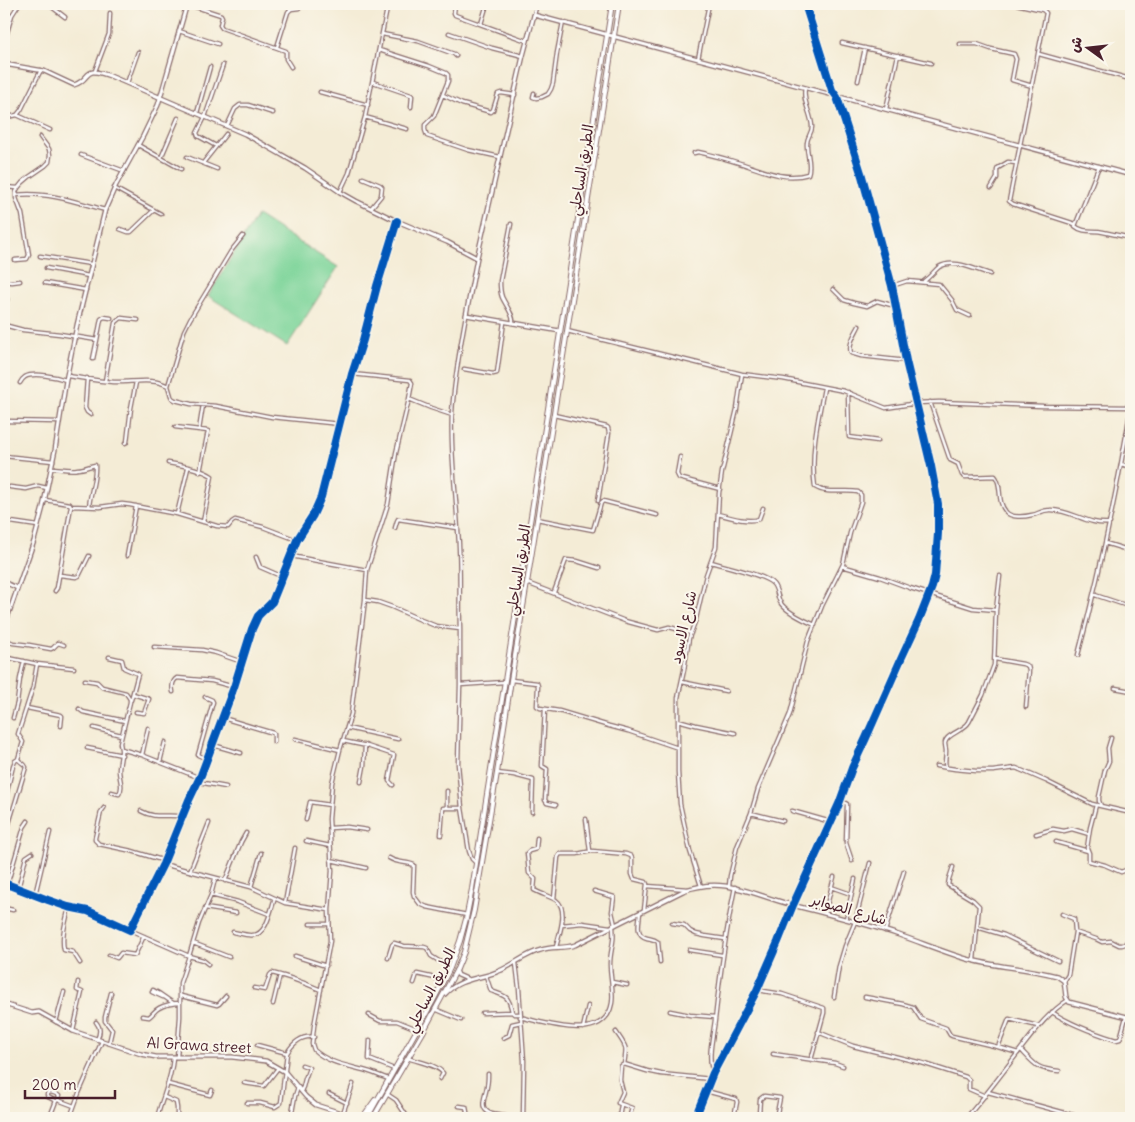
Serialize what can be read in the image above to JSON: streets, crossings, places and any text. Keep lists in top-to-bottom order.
{
  "streets": {
    "highway": ["الطريق الساحلي"],
    "street": ["شارع الاسود", "شارع الصوابر", "Al Grawa street"]
  },
  "crossings": [
    ["الطريق الساحلي", "شارع الصوابر"],
    ["الطريق الساحلي", "Al Grawa street"],
    ["شارع الاسود", "شارع الصوابر"]
  ],
  "scale_bar": "200 m",
  "north": "left"
}
